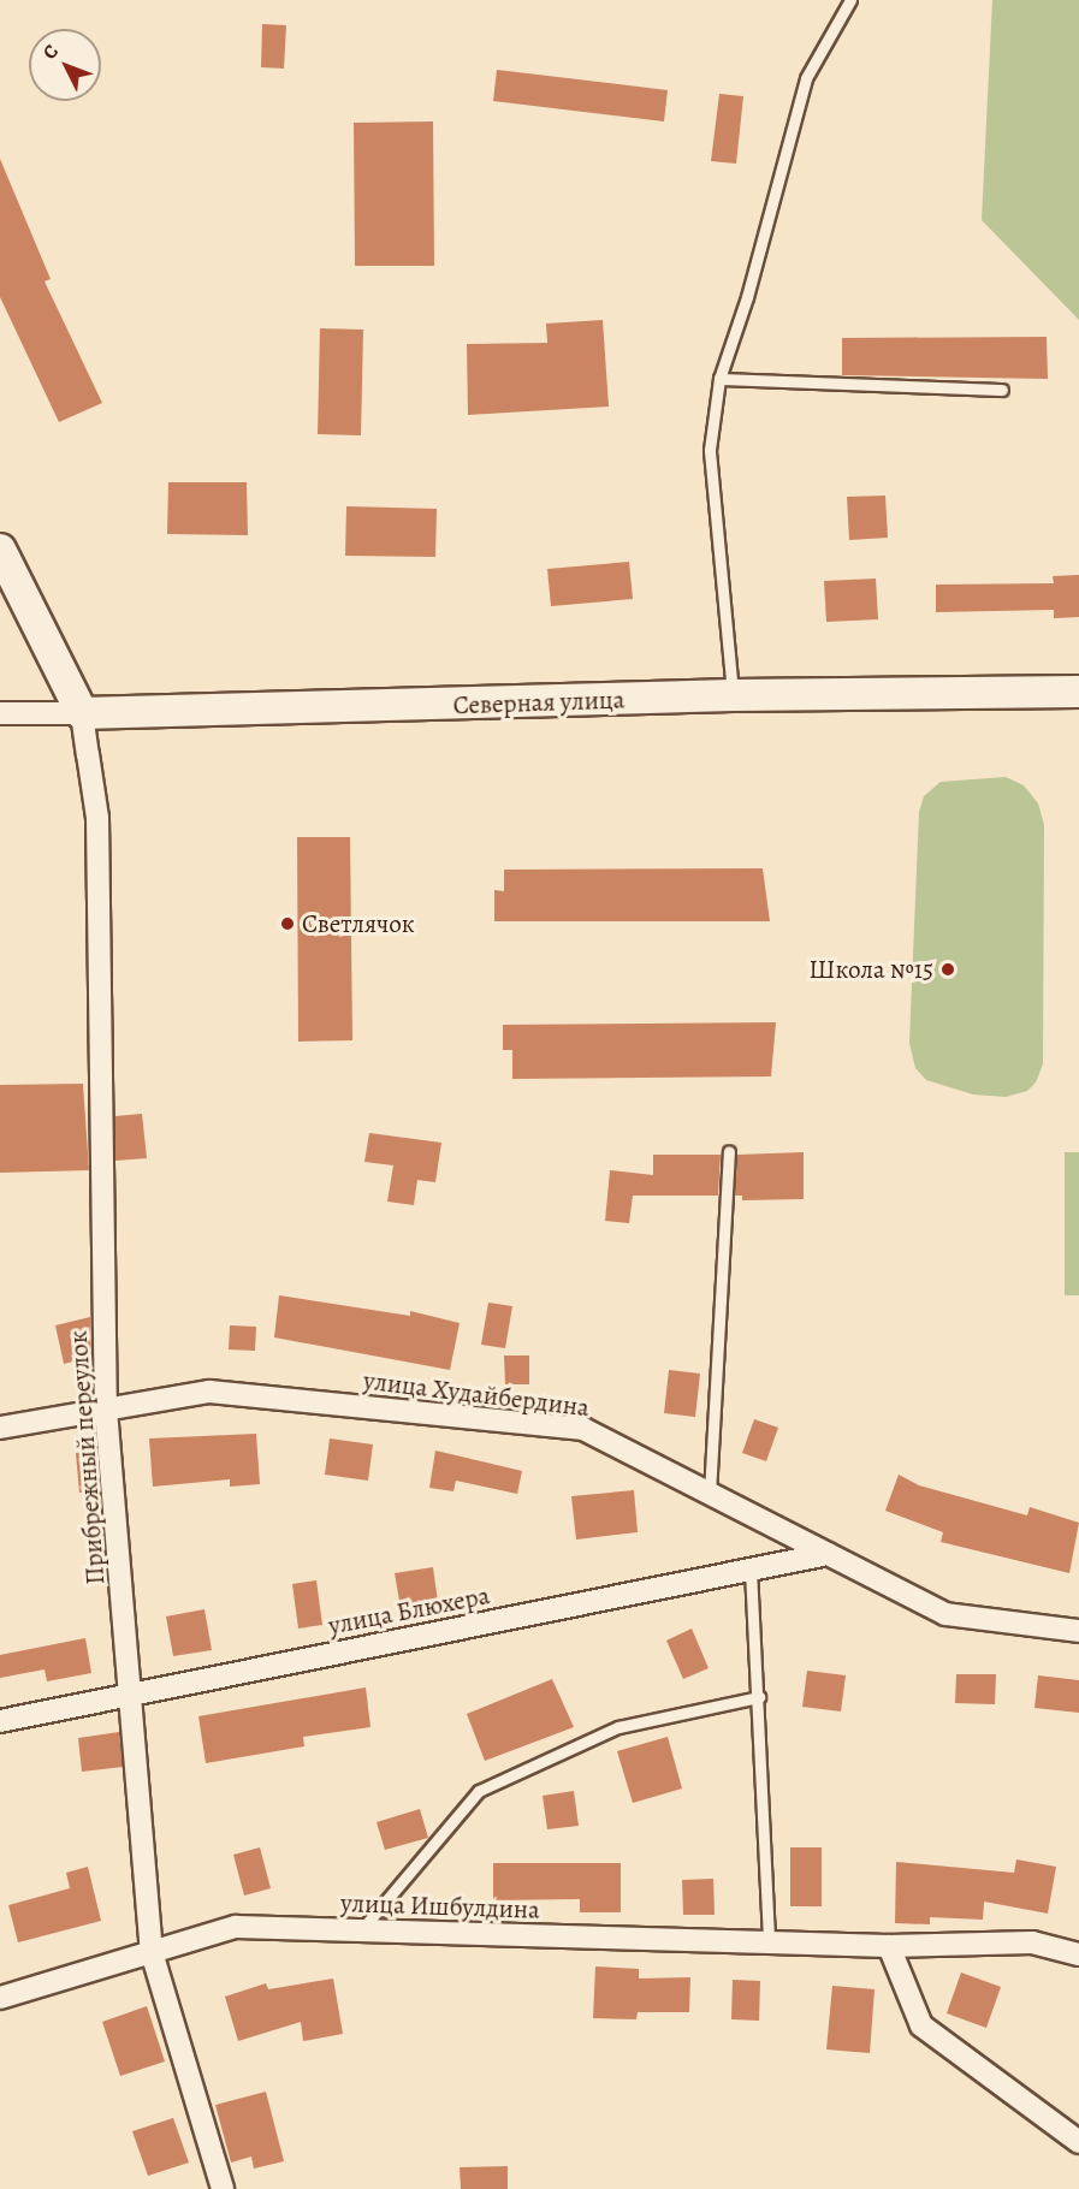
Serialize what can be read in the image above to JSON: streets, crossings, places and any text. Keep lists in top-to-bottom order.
{
  "streets": {
    "main road": ["Северная улица"],
    "street": [
      "улица Худайбердина",
      "Прибрежный переулок",
      "улица Блюхера",
      "улица Ишбулдина"
    ]
  },
  "crossings": [
    ["Северная улица", "Прибрежный переулок"],
    ["улица Худайбердина", "Прибрежный переулок"],
    ["улица Худайбердина", "улица Блюхера"],
    ["Прибрежный переулок", "улица Блюхера"],
    ["Прибрежный переулок", "улица Ишбулдина"]
  ],
  "places": ["Светлячок", "Школа №15"],
  "north": "top left"
}
